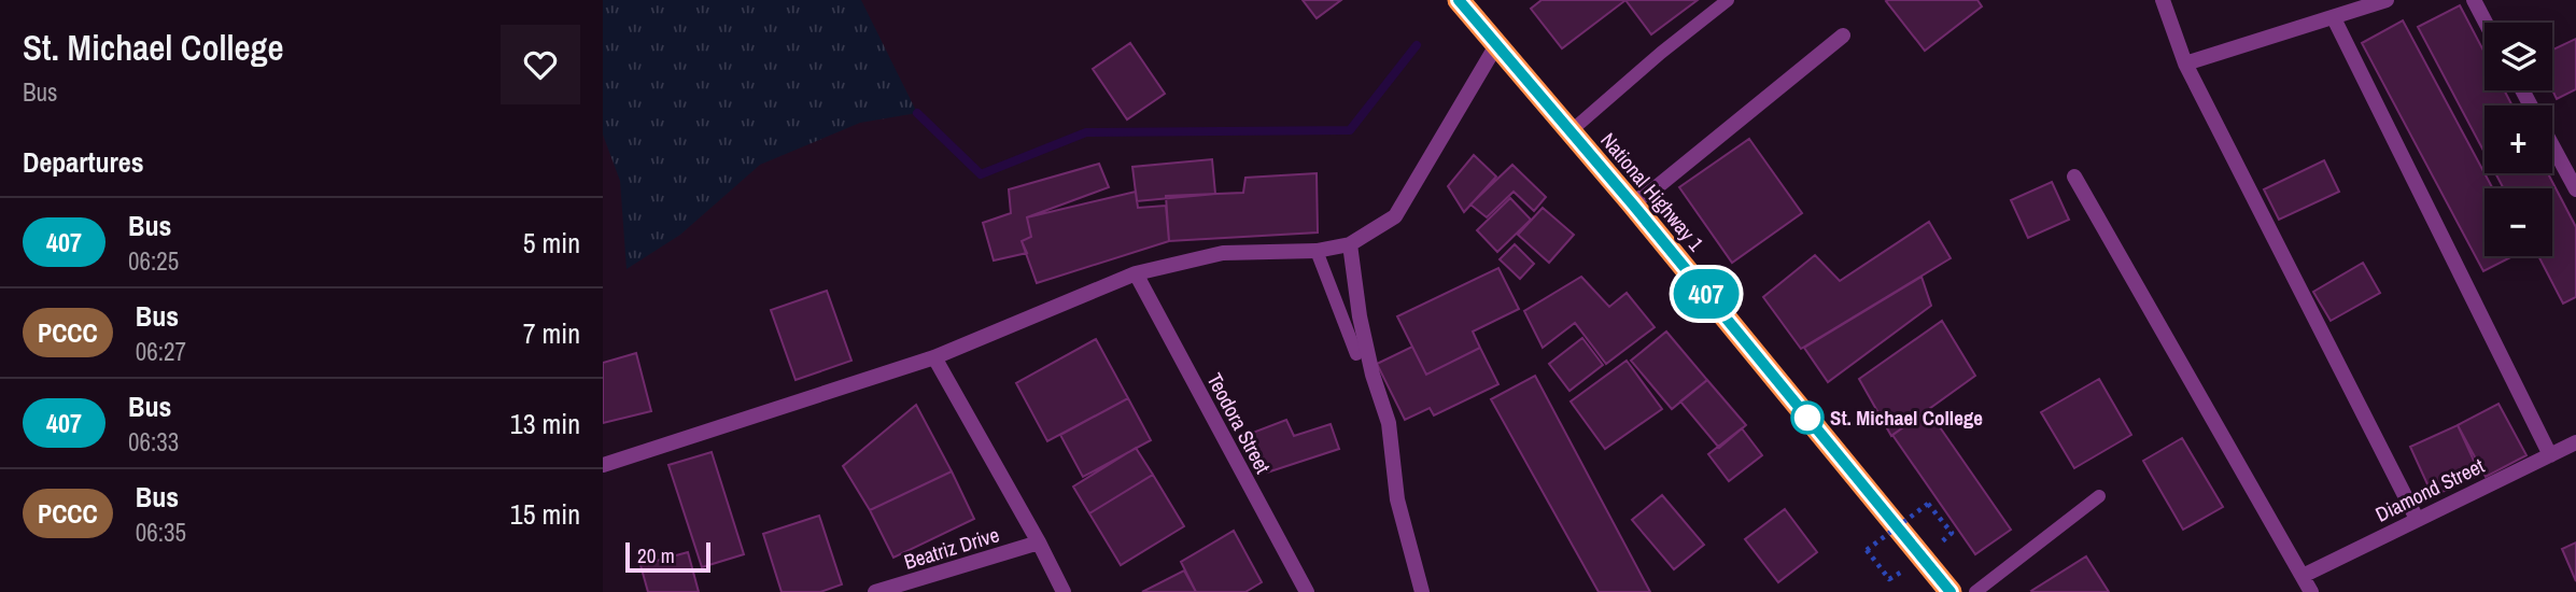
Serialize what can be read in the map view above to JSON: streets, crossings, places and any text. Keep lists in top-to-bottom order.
{
  "streets": {
    "highway": ["National Highway 1"],
    "street": ["Teodora Street", "Diamond Street", "Beatriz Drive"]
  },
  "places": ["St. Michael College"],
  "lines": ["bus line 407"],
  "scale_bar": "20 m",
  "page": {
    "heading": [
      ["St. Michael College", "Bus"],
      "Departures"
    ],
    "on_map": "407",
    "map_buttons": ["+", "−"],
    "list": [
      {
        "mark": "407",
        "name": "Bus",
        "note": "06:25",
        "value": "5 min"
      },
      {
        "mark": "PCCC",
        "name": "Bus",
        "note": "06:27",
        "value": "7 min"
      },
      {
        "mark": "407",
        "name": "Bus",
        "note": "06:33",
        "value": "13 min"
      },
      {
        "mark": "PCCC",
        "name": "Bus",
        "note": "06:35",
        "value": "15 min"
      }
    ],
    "scale": "20 m"
  }
}
